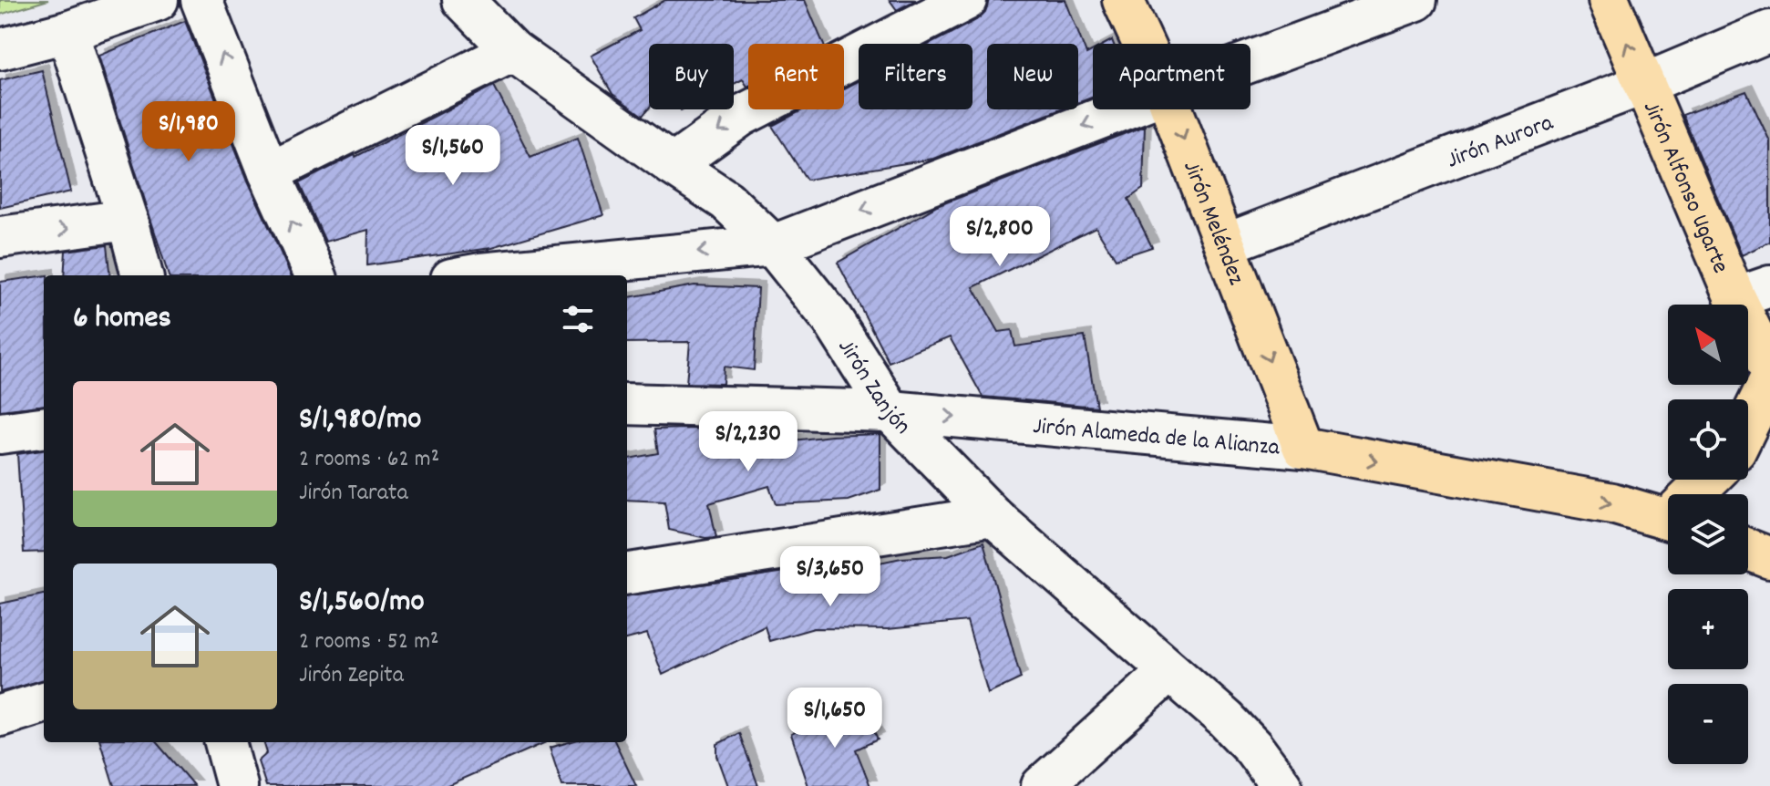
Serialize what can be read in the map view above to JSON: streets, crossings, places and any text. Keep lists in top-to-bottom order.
{
  "streets": {
    "main road": ["Jirón Alfonso Ugarte", "Jirón Meléndez", "Jirón Alameda de la Alianza"],
    "street": ["Jirón Aurora", "Jirón Zanjón"]
  },
  "crossings": [
    ["Jirón Aurora", "Jirón Alfonso Ugarte"],
    ["Jirón Aurora", "Jirón Meléndez"],
    ["Jirón Meléndez", "Jirón Alameda de la Alianza"],
    ["Jirón Zanjón", "Jirón Alameda de la Alianza"]
  ],
  "one_way": ["Jirón Meléndez", "Jirón Alameda de la Alianza"],
  "north": "top left",
  "page": {
    "chip": [
      "Buy",
      "Rent",
      "Filters",
      "New",
      "Apartment"
    ],
    "price": [
      "S/1,980",
      "S/1,560",
      "S/2,800",
      "S/2,230",
      "S/3,650",
      "S/1,650"
    ],
    "heading": "6 homes",
    "map_buttons": ["+", "−"],
    "list": [
      {
        "name": "S/1,980/mo",
        "note": "2 rooms · 62 m² · Jirón Tarata"
      },
      {
        "name": "S/1,560/mo",
        "note": "2 rooms · 52 m² · Jirón Zepita"
      }
    ]
  }
}
